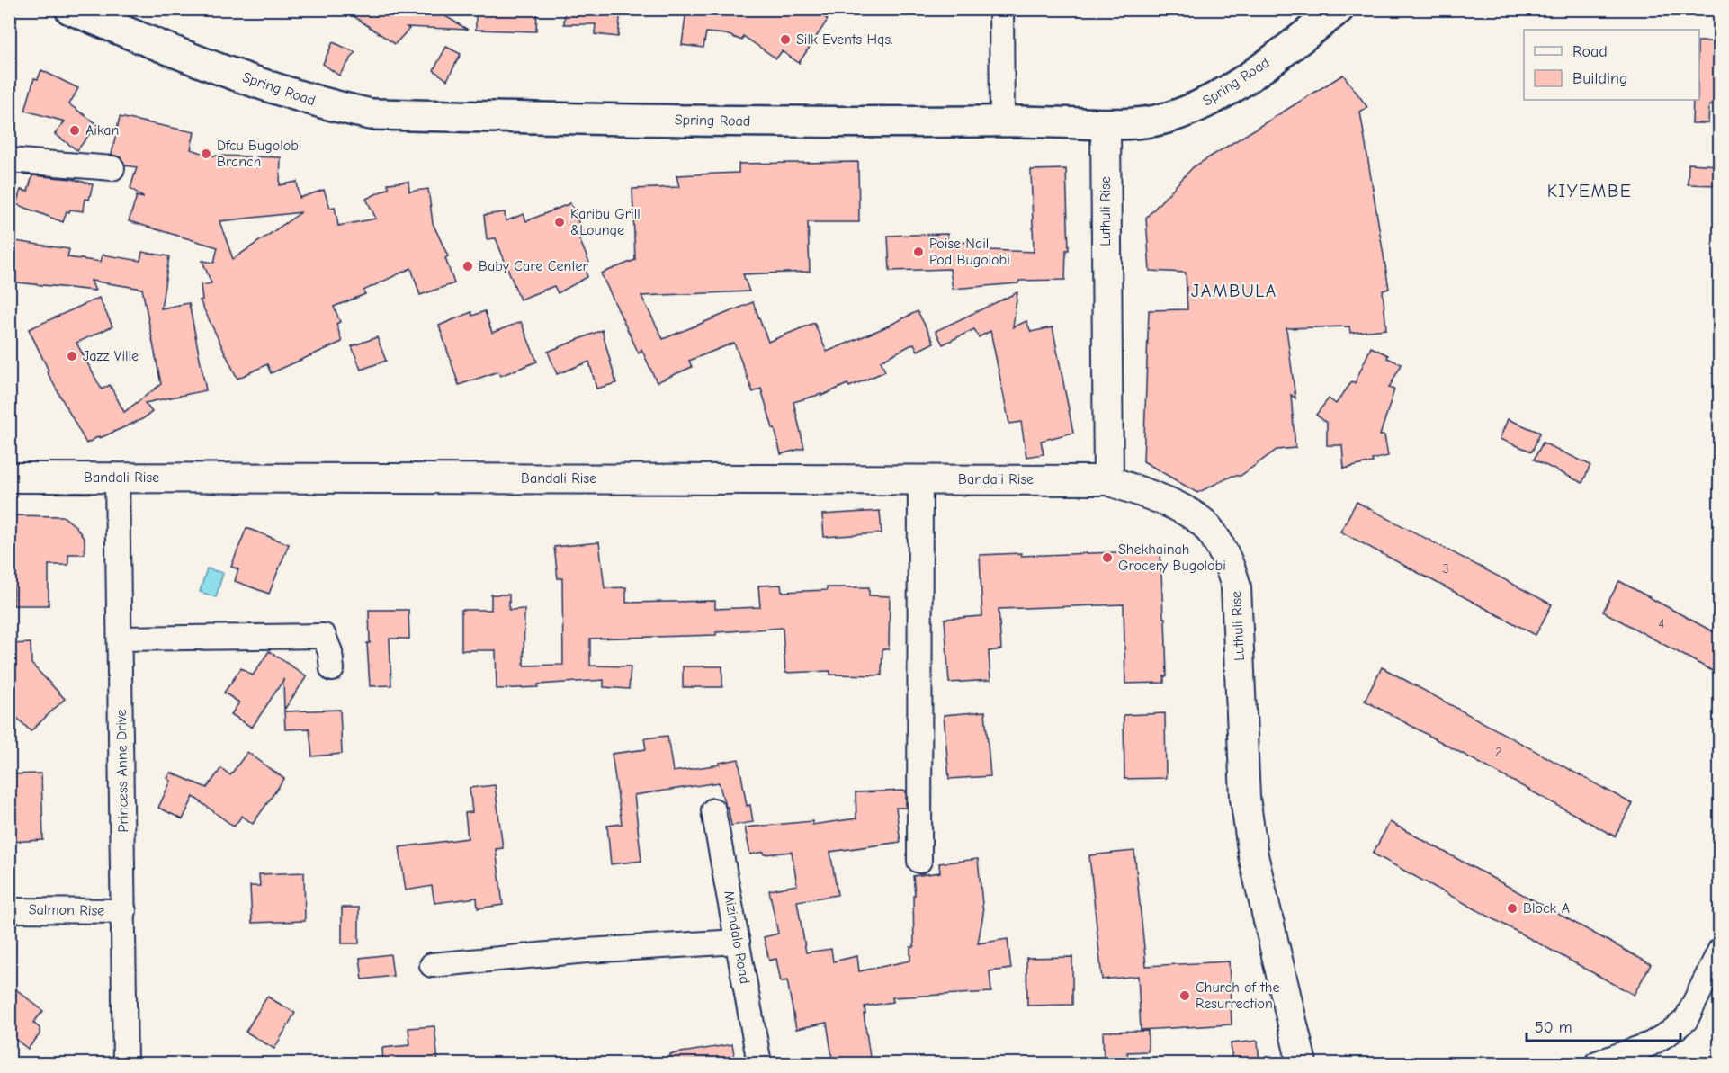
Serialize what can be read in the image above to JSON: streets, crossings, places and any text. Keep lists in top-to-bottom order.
{
  "streets": {
    "main road": ["Spring Road"],
    "street": [
      "Luthuli Rise",
      "Bandali Rise",
      "Princess Anne Drive",
      "Salmon Rise",
      "Mizindalo Road"
    ]
  },
  "crossings": [
    ["Spring Road", "Luthuli Rise"],
    ["Luthuli Rise", "Bandali Rise"],
    ["Bandali Rise", "Princess Anne Drive"],
    ["Princess Anne Drive", "Salmon Rise"]
  ],
  "districts": ["KIYEMBE", "JAMBULA"],
  "places": [
    "Silk Events Hqs.",
    "Aikan",
    "Dfcu Bugolobi Branch",
    "Karibu Grill &Lounge",
    "Poise Nail Pod Bugolobi",
    "Baby Care Center",
    "Jazz Ville",
    "Shekhainah Grocery Bugolobi",
    "Block A",
    "Church of the Resurrection"
  ],
  "house_numbers": ["3", "4", "2"],
  "legend": ["Road", "Building"],
  "scale_bar": "50 m"
}
